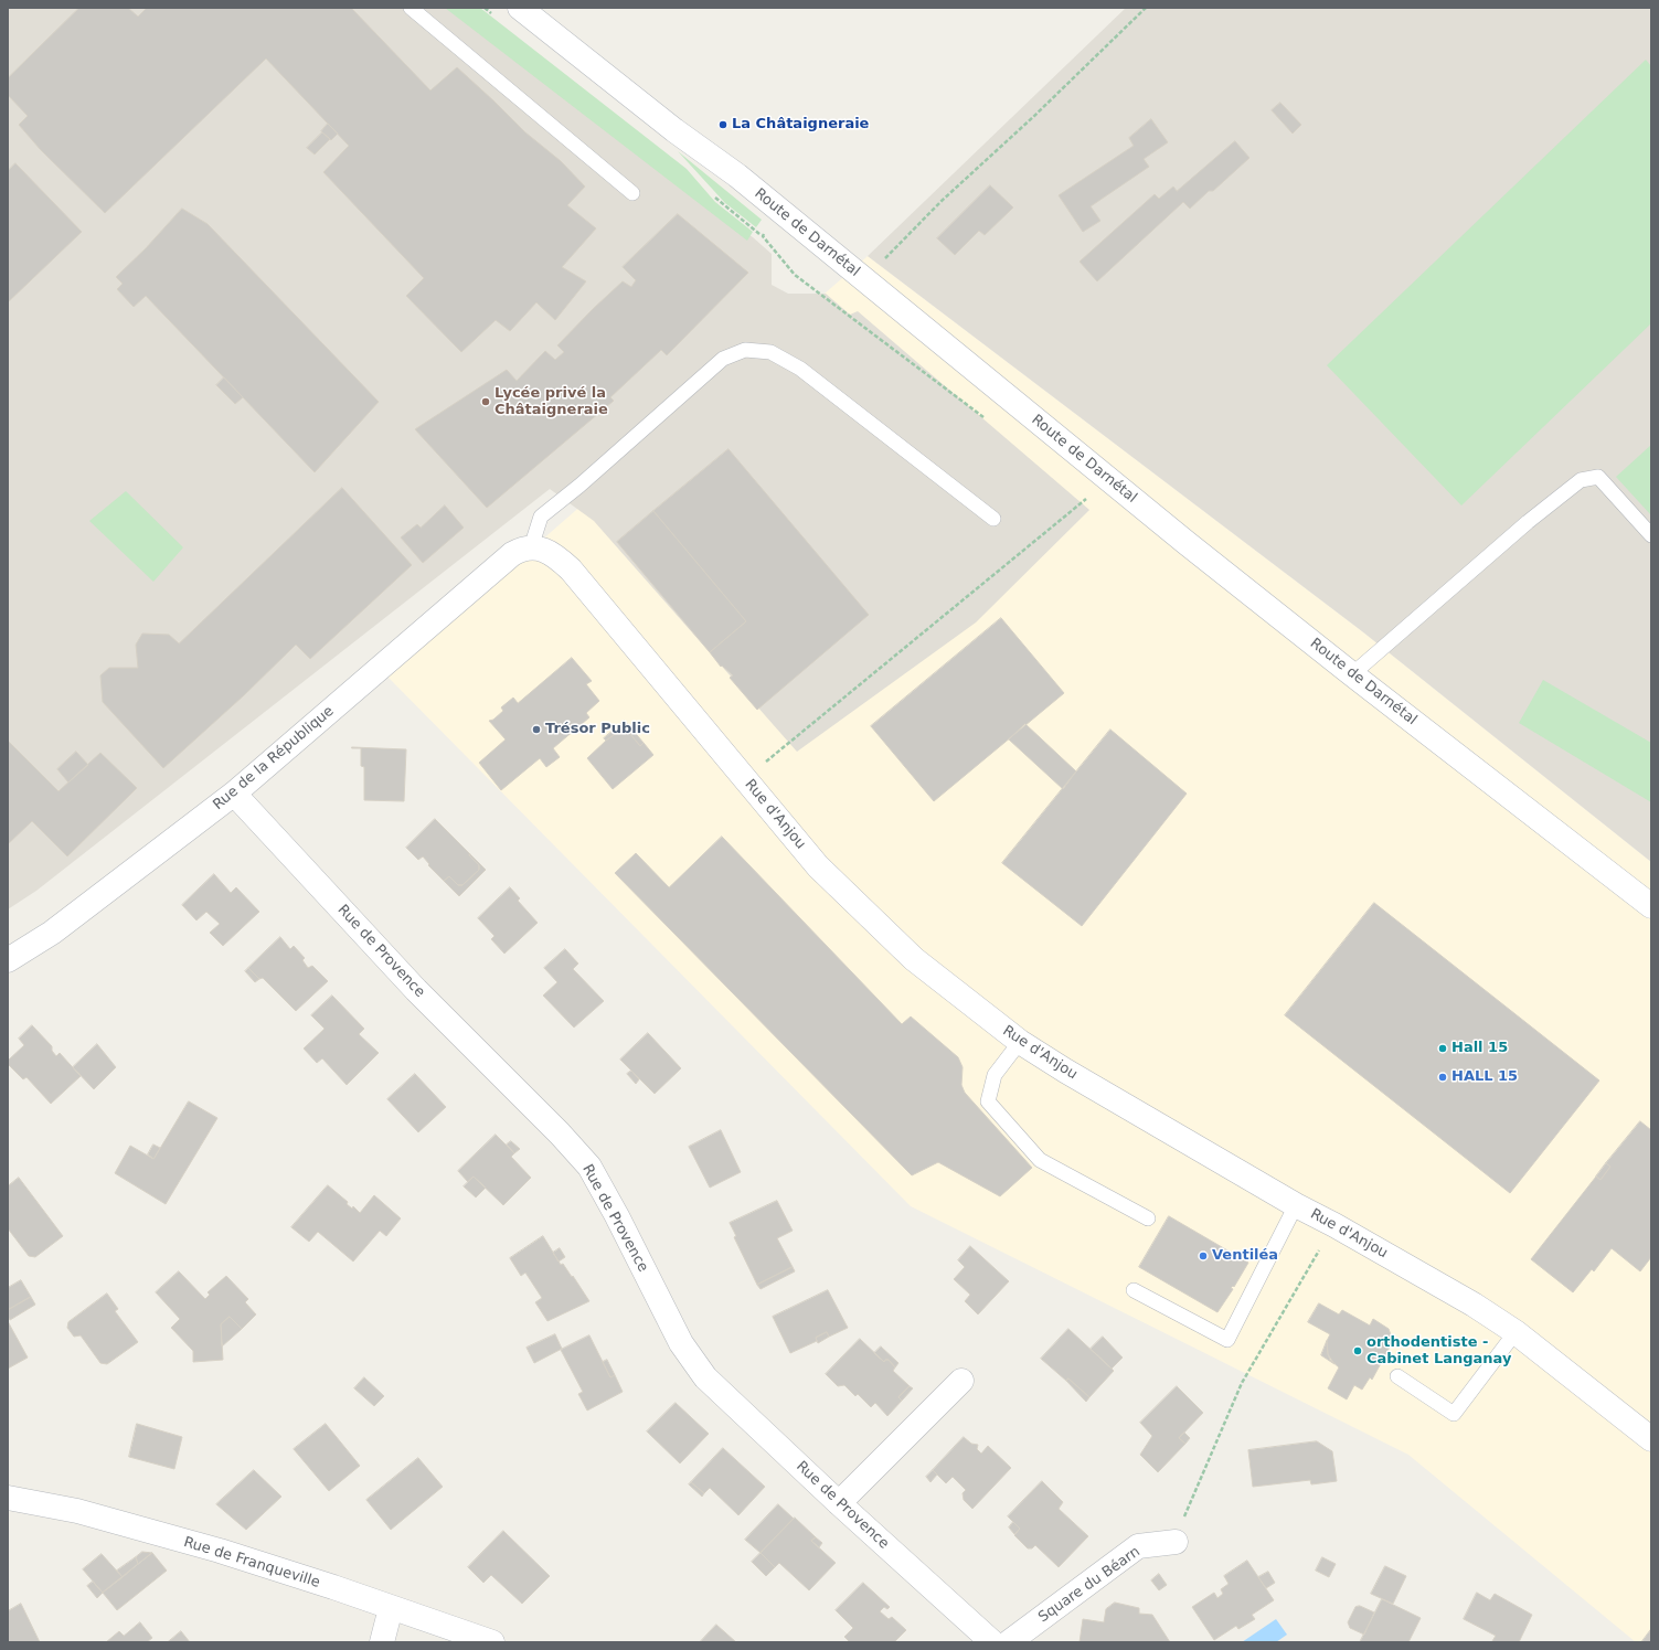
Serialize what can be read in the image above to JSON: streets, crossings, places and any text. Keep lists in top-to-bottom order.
{
  "streets": {
    "street": [
      "Route de Darnétal",
      "Rue de la République",
      "Rue d'Anjou",
      "Rue de Provence",
      "Rue de Franqueville",
      "Square du Béarn"
    ]
  },
  "crossings": [
    ["Rue de la République", "Rue d'Anjou"],
    ["Rue de la République", "Rue de Provence"]
  ],
  "places": [
    "La Châtaigneraie",
    "Lycée privé la Châtaigneraie",
    "Trésor Public",
    "Hall 15",
    "HALL 15",
    "Ventiléa",
    "orthodentiste - Cabinet Langanay"
  ]
}
